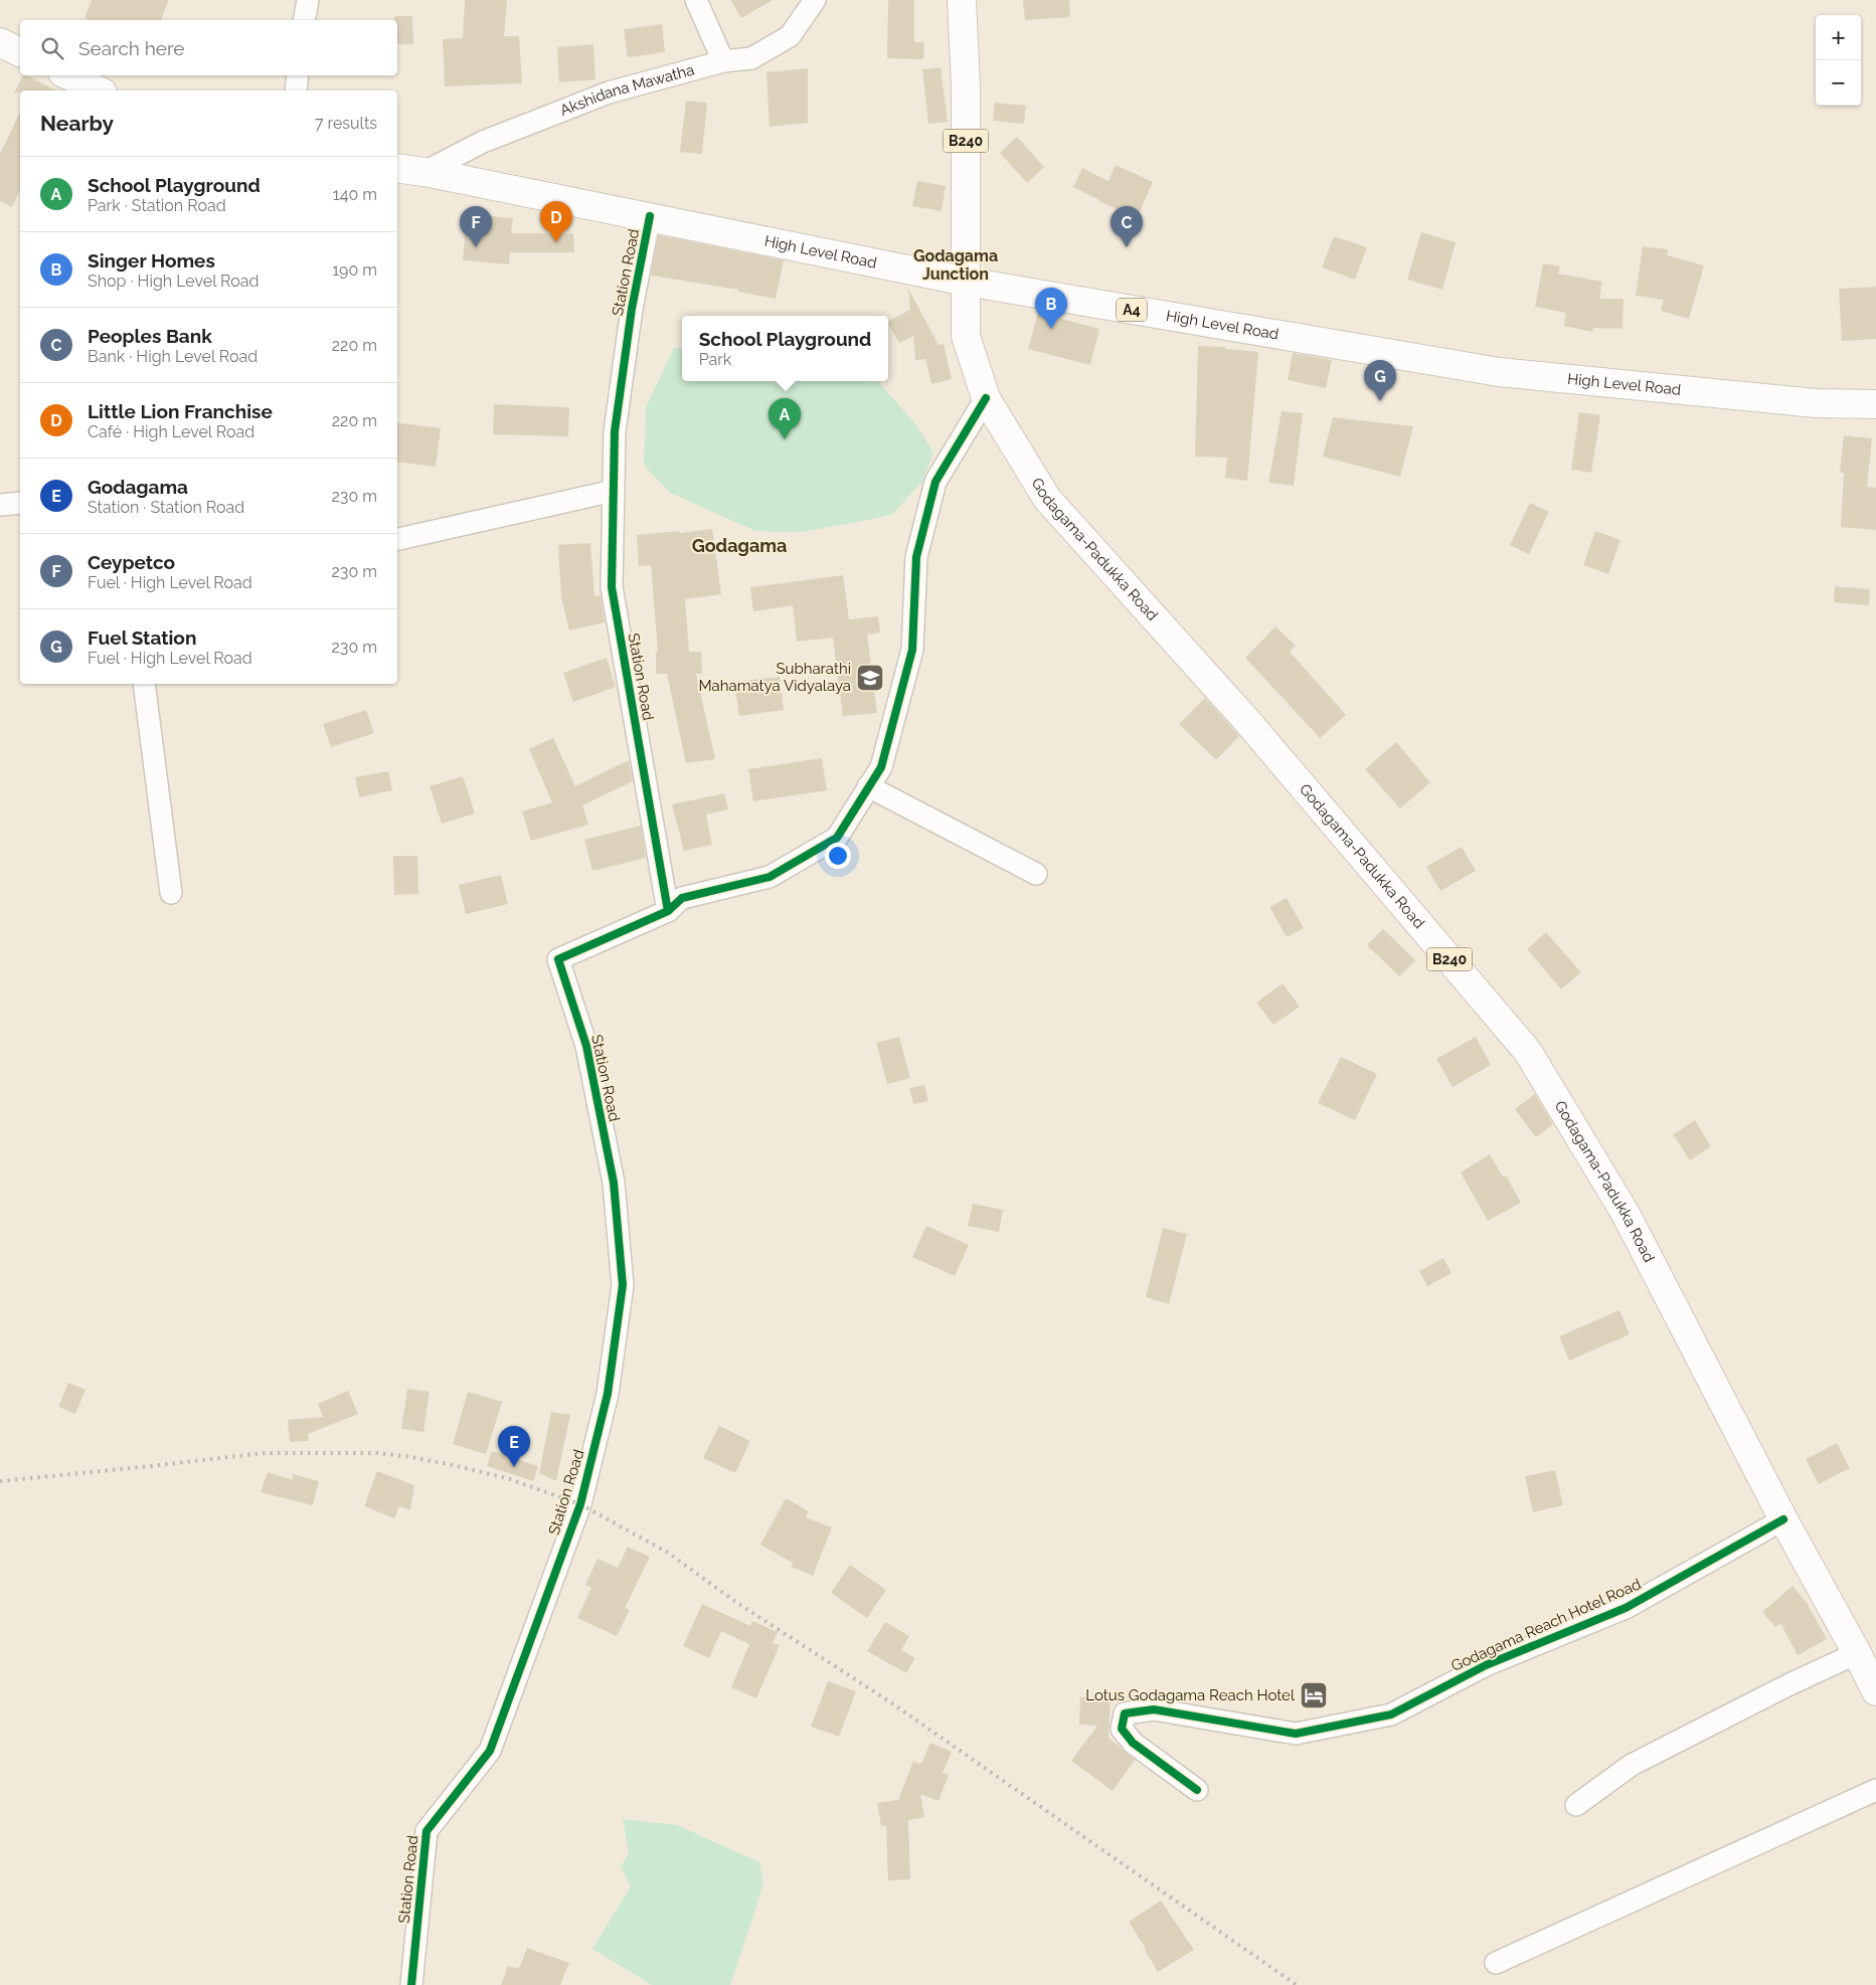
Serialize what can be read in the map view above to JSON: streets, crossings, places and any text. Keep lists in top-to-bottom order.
{
  "streets": {
    "main road": [
      "B240",
      "High Level Road",
      "A4",
      "Godagama-Padukka Road"
    ],
    "street": ["Akshidana Mawatha", "Station Road", "Godagama Reach Hotel Road"]
  },
  "crossings": [
    ["Akshidana Mawatha", "High Level Road"],
    ["B240", "High Level Road"],
    ["B240", "Godagama-Padukka Road"],
    ["High Level Road", "Station Road"],
    ["High Level Road", "Godagama-Padukka Road"],
    ["Godagama-Padukka Road", "Godagama Reach Hotel Road"]
  ],
  "districts": ["Godagama Junction", "Godagama"],
  "places": {
    "school or university": ["Subharathi Mahamatya Vidyalaya"],
    "hotel": ["Lotus Godagama Reach Hotel"]
  },
  "page": {
    "map_buttons": ["+", "−"],
    "search": "Search here",
    "heading": ["Nearby", "7 results"],
    "list": [
      {
        "mark": "A",
        "name": "School Playground",
        "note": "Park · Station Road",
        "value": "140 m"
      },
      {
        "mark": "B",
        "name": "Singer Homes",
        "note": "Shop · High Level Road",
        "value": "190 m"
      },
      {
        "mark": "C",
        "name": "Peoples Bank",
        "note": "Bank · High Level Road",
        "value": "220 m"
      },
      {
        "mark": "D",
        "name": "Little Lion Franchise",
        "note": "Café · High Level Road",
        "value": "220 m"
      },
      {
        "mark": "E",
        "name": "Godagama",
        "note": "Station · Station Road",
        "value": "230 m"
      },
      {
        "mark": "F",
        "name": "Ceypetco",
        "note": "Fuel · High Level Road",
        "value": "230 m"
      },
      {
        "mark": "G",
        "name": "Fuel Station",
        "note": "Fuel · High Level Road",
        "value": "230 m"
      }
    ],
    "pins": [
      "D",
      "C",
      "F",
      "B",
      "G",
      "A",
      "E"
    ],
    "popup": ["School Playground", "Park"]
  }
}
